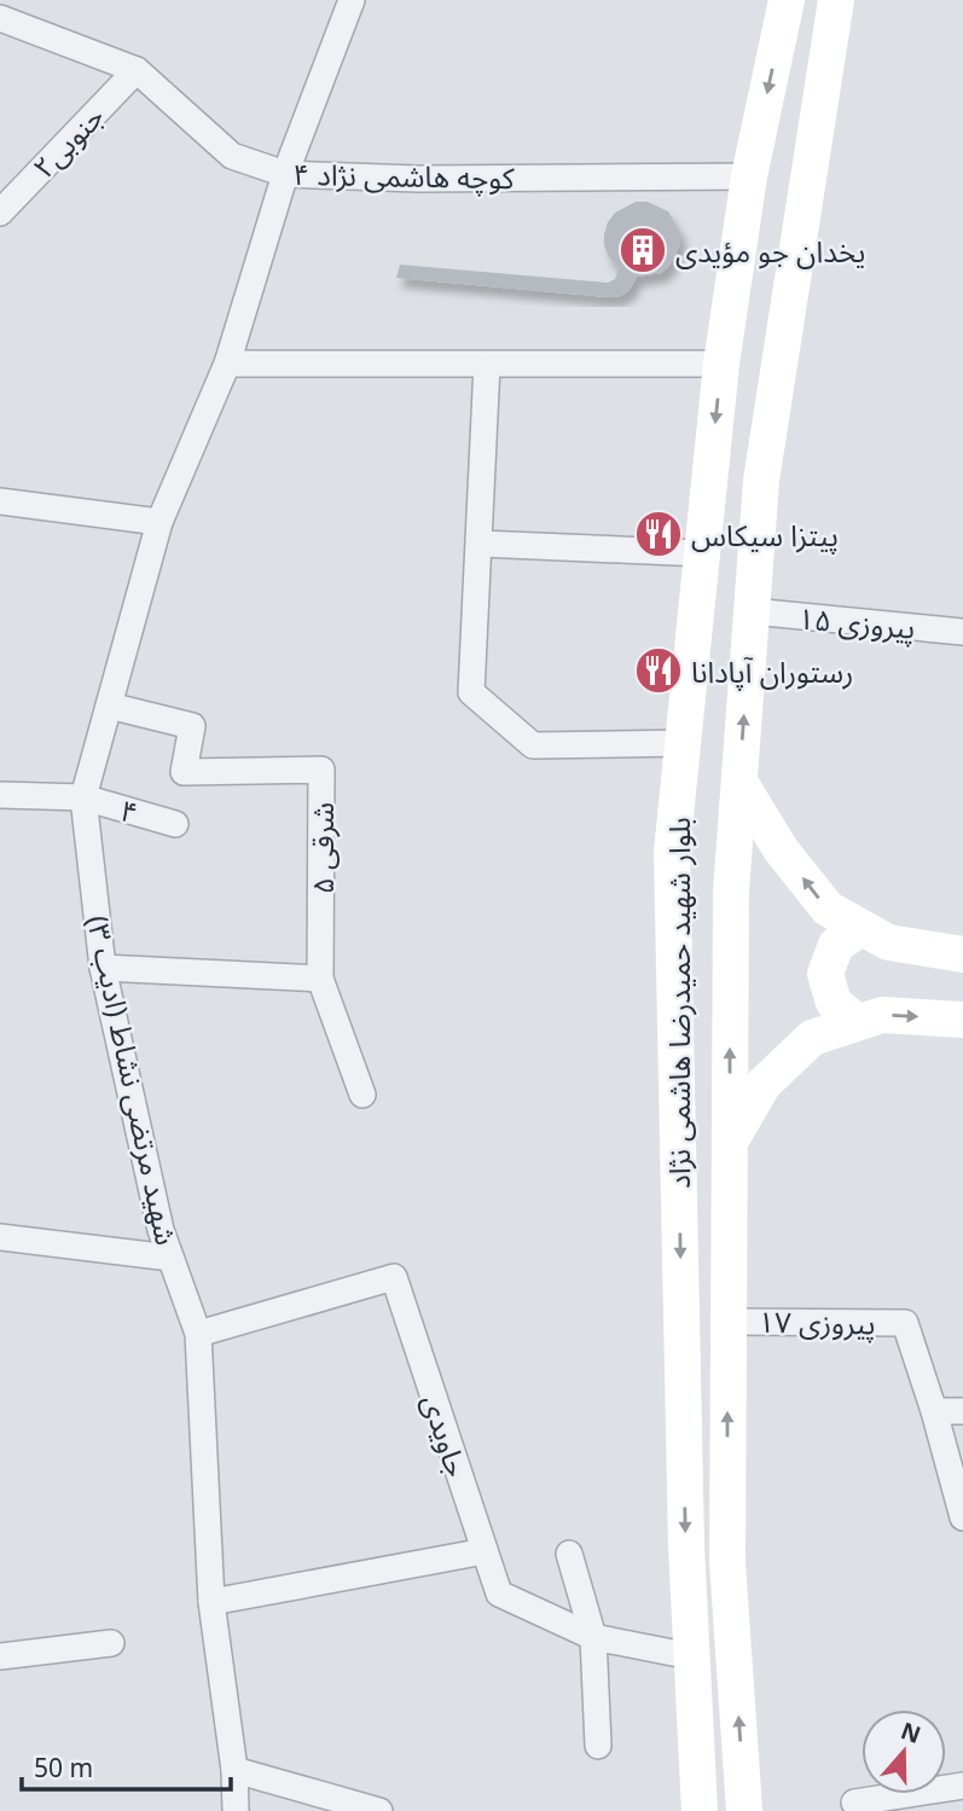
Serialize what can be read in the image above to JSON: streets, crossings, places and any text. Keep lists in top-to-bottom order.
{
  "streets": {
    "main road": ["بلوار شهید حمیدرضا هاشمی نژاد"],
    "street": [
      "جنوبی۲",
      "کوچه هاشمی نژاد ۴",
      "پیروزی ۱۵",
      "۴",
      "۵ شرقی",
      "شهید مرتضی نشاط (ادیب ۳)",
      "پیروزی ۱۷",
      "جاویدی"
    ]
  },
  "crossings": [
    ["جنوبی۲", "کوچه هاشمی نژاد ۴"],
    ["کوچه هاشمی نژاد ۴", "بلوار شهید حمیدرضا هاشمی نژاد"],
    ["کوچه هاشمی نژاد ۴", "شهید مرتضی نشاط (ادیب ۳)"],
    ["پیروزی ۱۵", "بلوار شهید حمیدرضا هاشمی نژاد"],
    ["۴", "شهید مرتضی نشاط (ادیب ۳)"],
    ["۵ شرقی", "شهید مرتضی نشاط (ادیب ۳)"],
    ["بلوار شهید حمیدرضا هاشمی نژاد", "پیروزی ۱۷"],
    ["بلوار شهید حمیدرضا هاشمی نژاد", "جاویدی"],
    ["شهید مرتضی نشاط (ادیب ۳)", "جاویدی"]
  ],
  "places": {
    "building": ["یخدان جو مؤیدی"],
    "restaurant": ["پیتزا سیکاس", "رستوران آپادانا"]
  },
  "scale_bar": "50 m",
  "north": "top"
}
